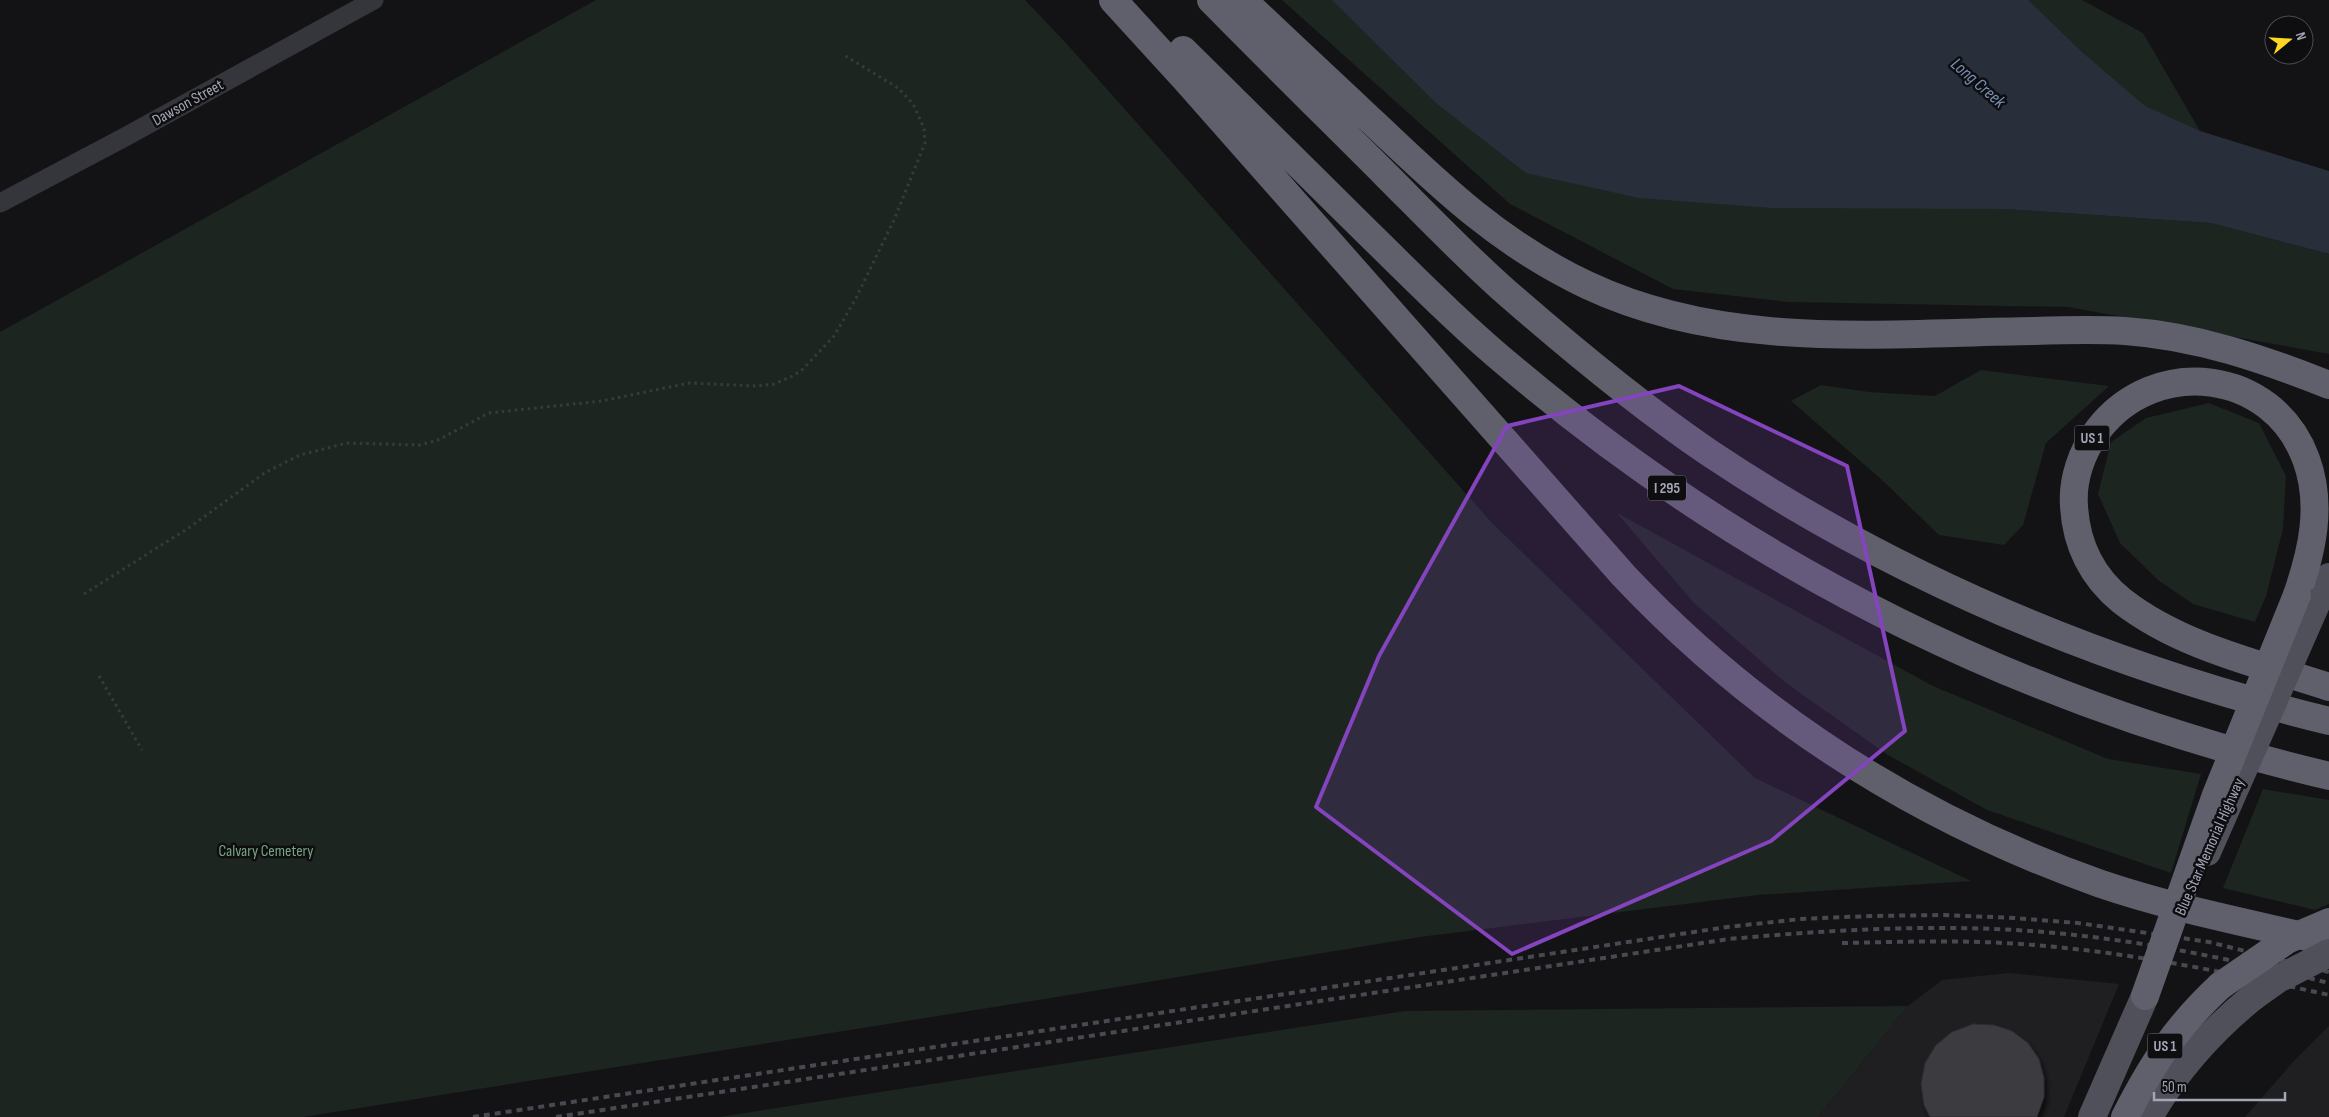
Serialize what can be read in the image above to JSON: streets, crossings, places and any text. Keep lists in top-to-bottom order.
{
  "streets": {
    "highway": ["US 1", "I 295"],
    "street": ["Dawson Street"]
  },
  "water": ["Long Creek"],
  "parks": ["Calvary Cemetery"],
  "scale_bar": "50 m",
  "north": "right"
}
